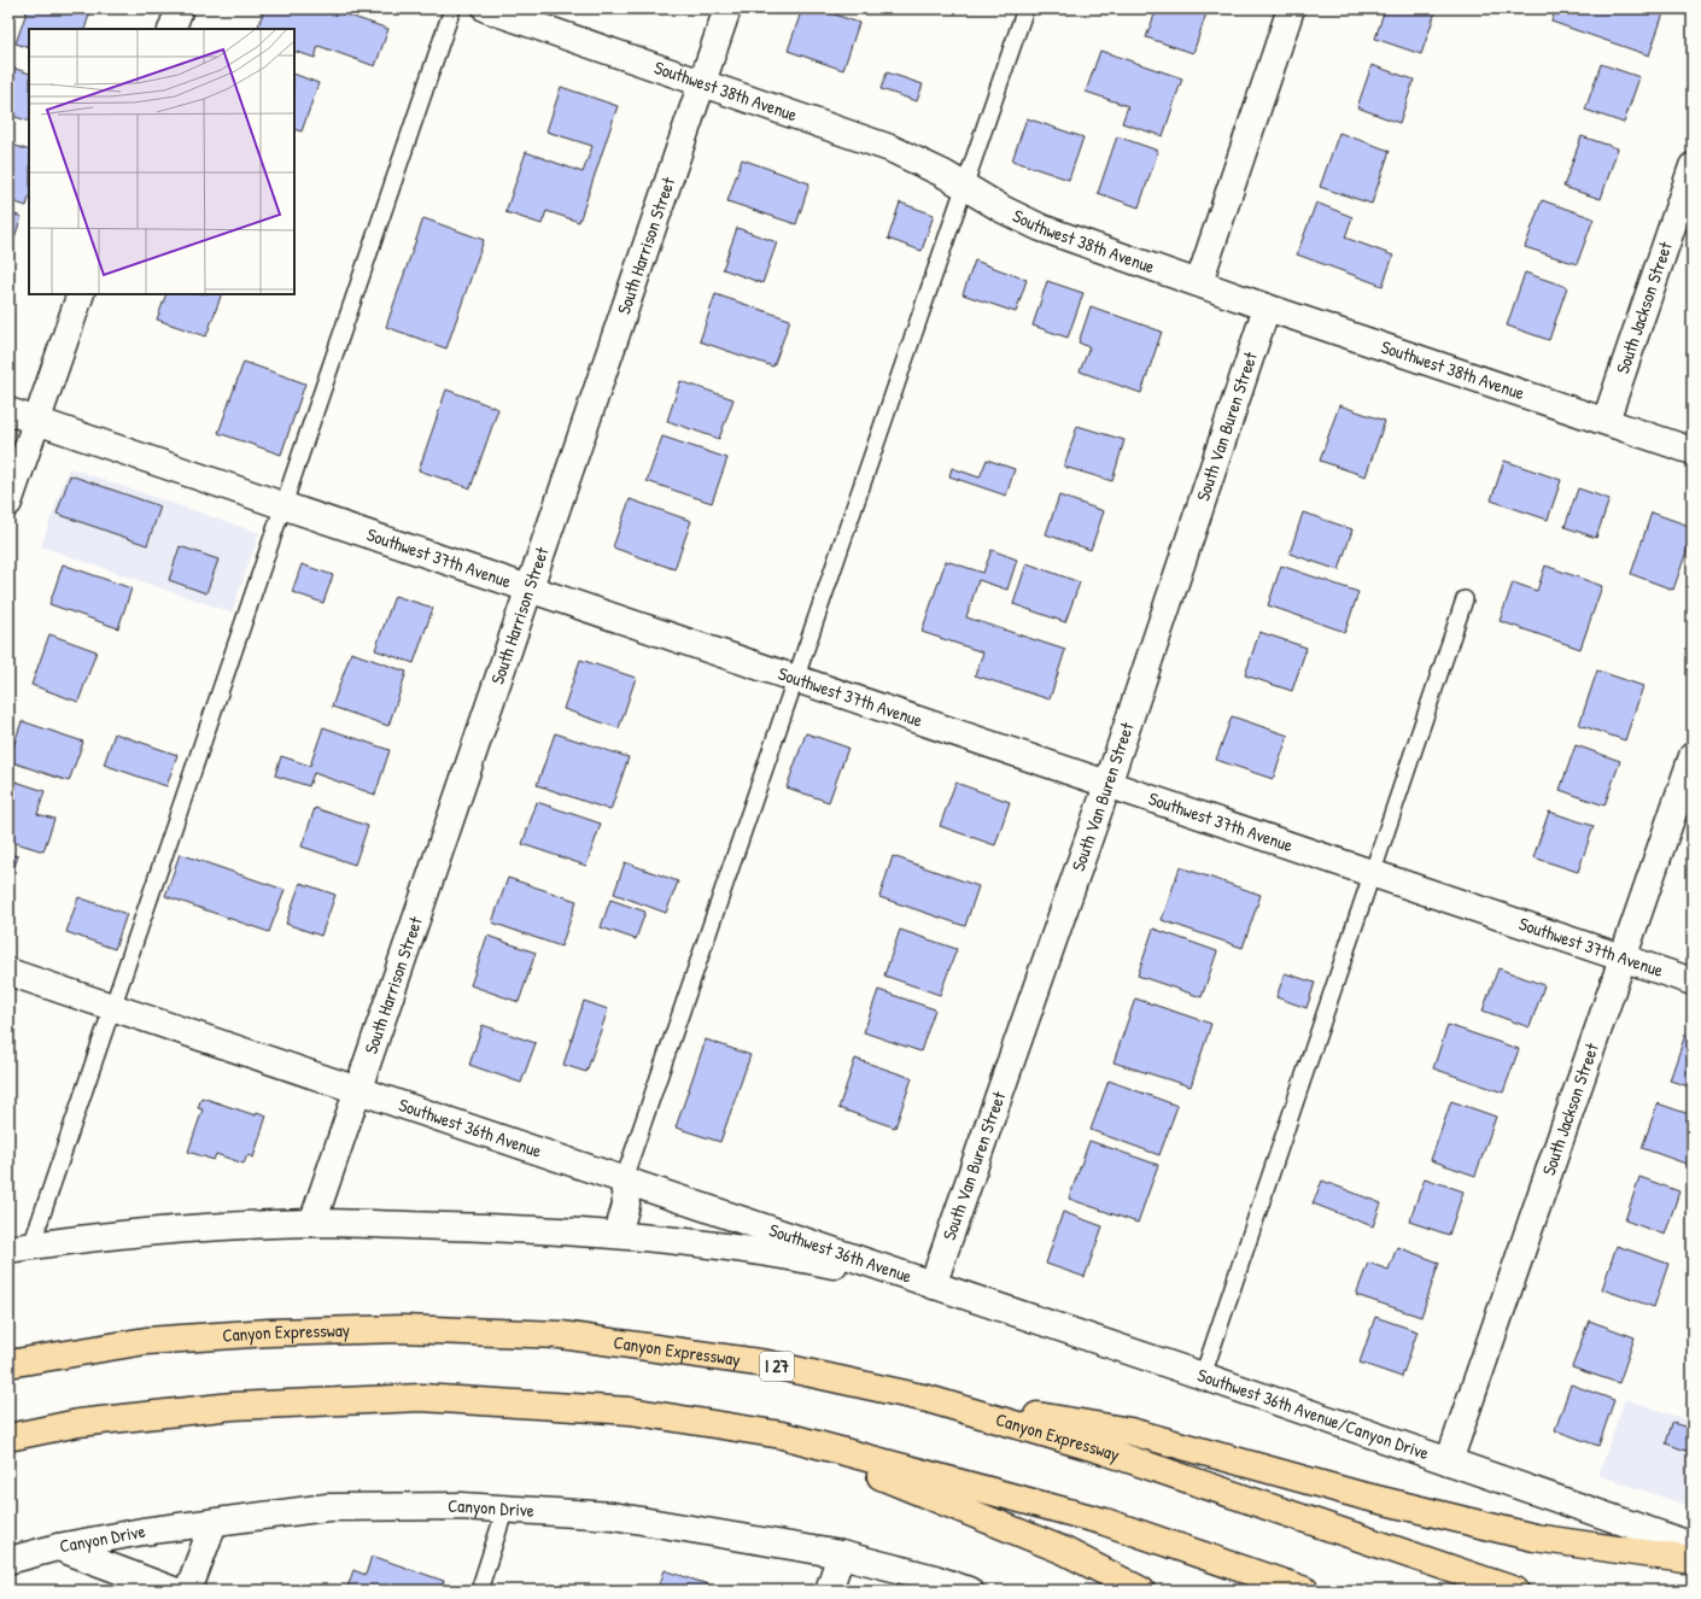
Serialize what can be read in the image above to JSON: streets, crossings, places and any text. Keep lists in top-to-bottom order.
{
  "streets": {
    "highway": ["Canyon Expressway", "I 27"],
    "street": [
      "Southwest 38th Avenue",
      "South Harrison Street",
      "South Jackson Street",
      "South Van Buren Street",
      "Southwest 37th Avenue",
      "Southwest 36th Avenue",
      "Southwest 36th Avenue/Canyon Drive",
      "Canyon Drive"
    ]
  },
  "crossings": [
    ["Southwest 38th Avenue", "South Harrison Street"],
    ["Southwest 38th Avenue", "South Jackson Street"],
    ["Southwest 38th Avenue", "South Van Buren Street"],
    ["South Harrison Street", "Southwest 37th Avenue"],
    ["South Harrison Street", "Southwest 36th Avenue"],
    ["South Jackson Street", "Southwest 37th Avenue"],
    ["South Jackson Street", "Southwest 36th Avenue/Canyon Drive"],
    ["South Van Buren Street", "Southwest 37th Avenue"],
    ["South Van Buren Street", "Southwest 36th Avenue"],
    ["South Van Buren Street", "Southwest 36th Avenue/Canyon Drive"],
    ["Southwest 36th Avenue", "Southwest 36th Avenue/Canyon Drive"]
  ]
}
